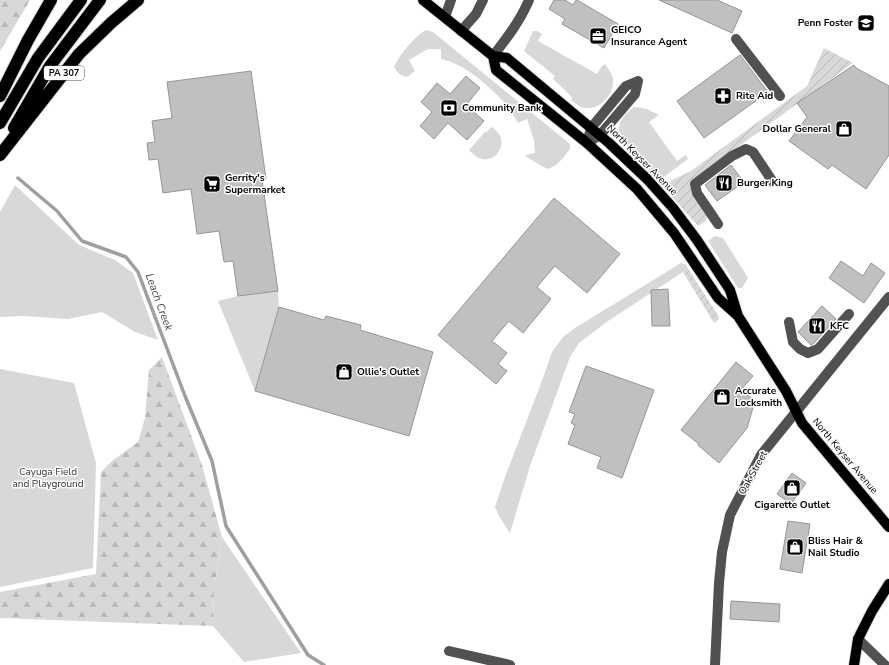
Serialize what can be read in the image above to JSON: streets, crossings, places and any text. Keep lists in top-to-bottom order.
{
  "streets": {
    "highway": ["PA 307"],
    "main road": ["North Keyser Avenue"],
    "street": ["Oak Street"]
  },
  "crossings": [
    ["North Keyser Avenue", "Oak Street"]
  ],
  "water": ["Leach Creek"],
  "parks": ["Cayuga Field and Playground"],
  "places": {
    "school or university": ["Penn Foster"],
    "office": ["GEICO Insurance Agent"],
    "pharmacy": ["Rite Aid"],
    "bank": ["Community Bank"],
    "shop": [
      "Dollar General",
      "Ollie's Outlet",
      "Accurate Locksmith",
      "Cigarette Outlet",
      "Bliss Hair & Nail Studio"
    ],
    "restaurant": ["Burger King", "KFC"],
    "supermarket": ["Gerrity's Supermarket"]
  }
}
